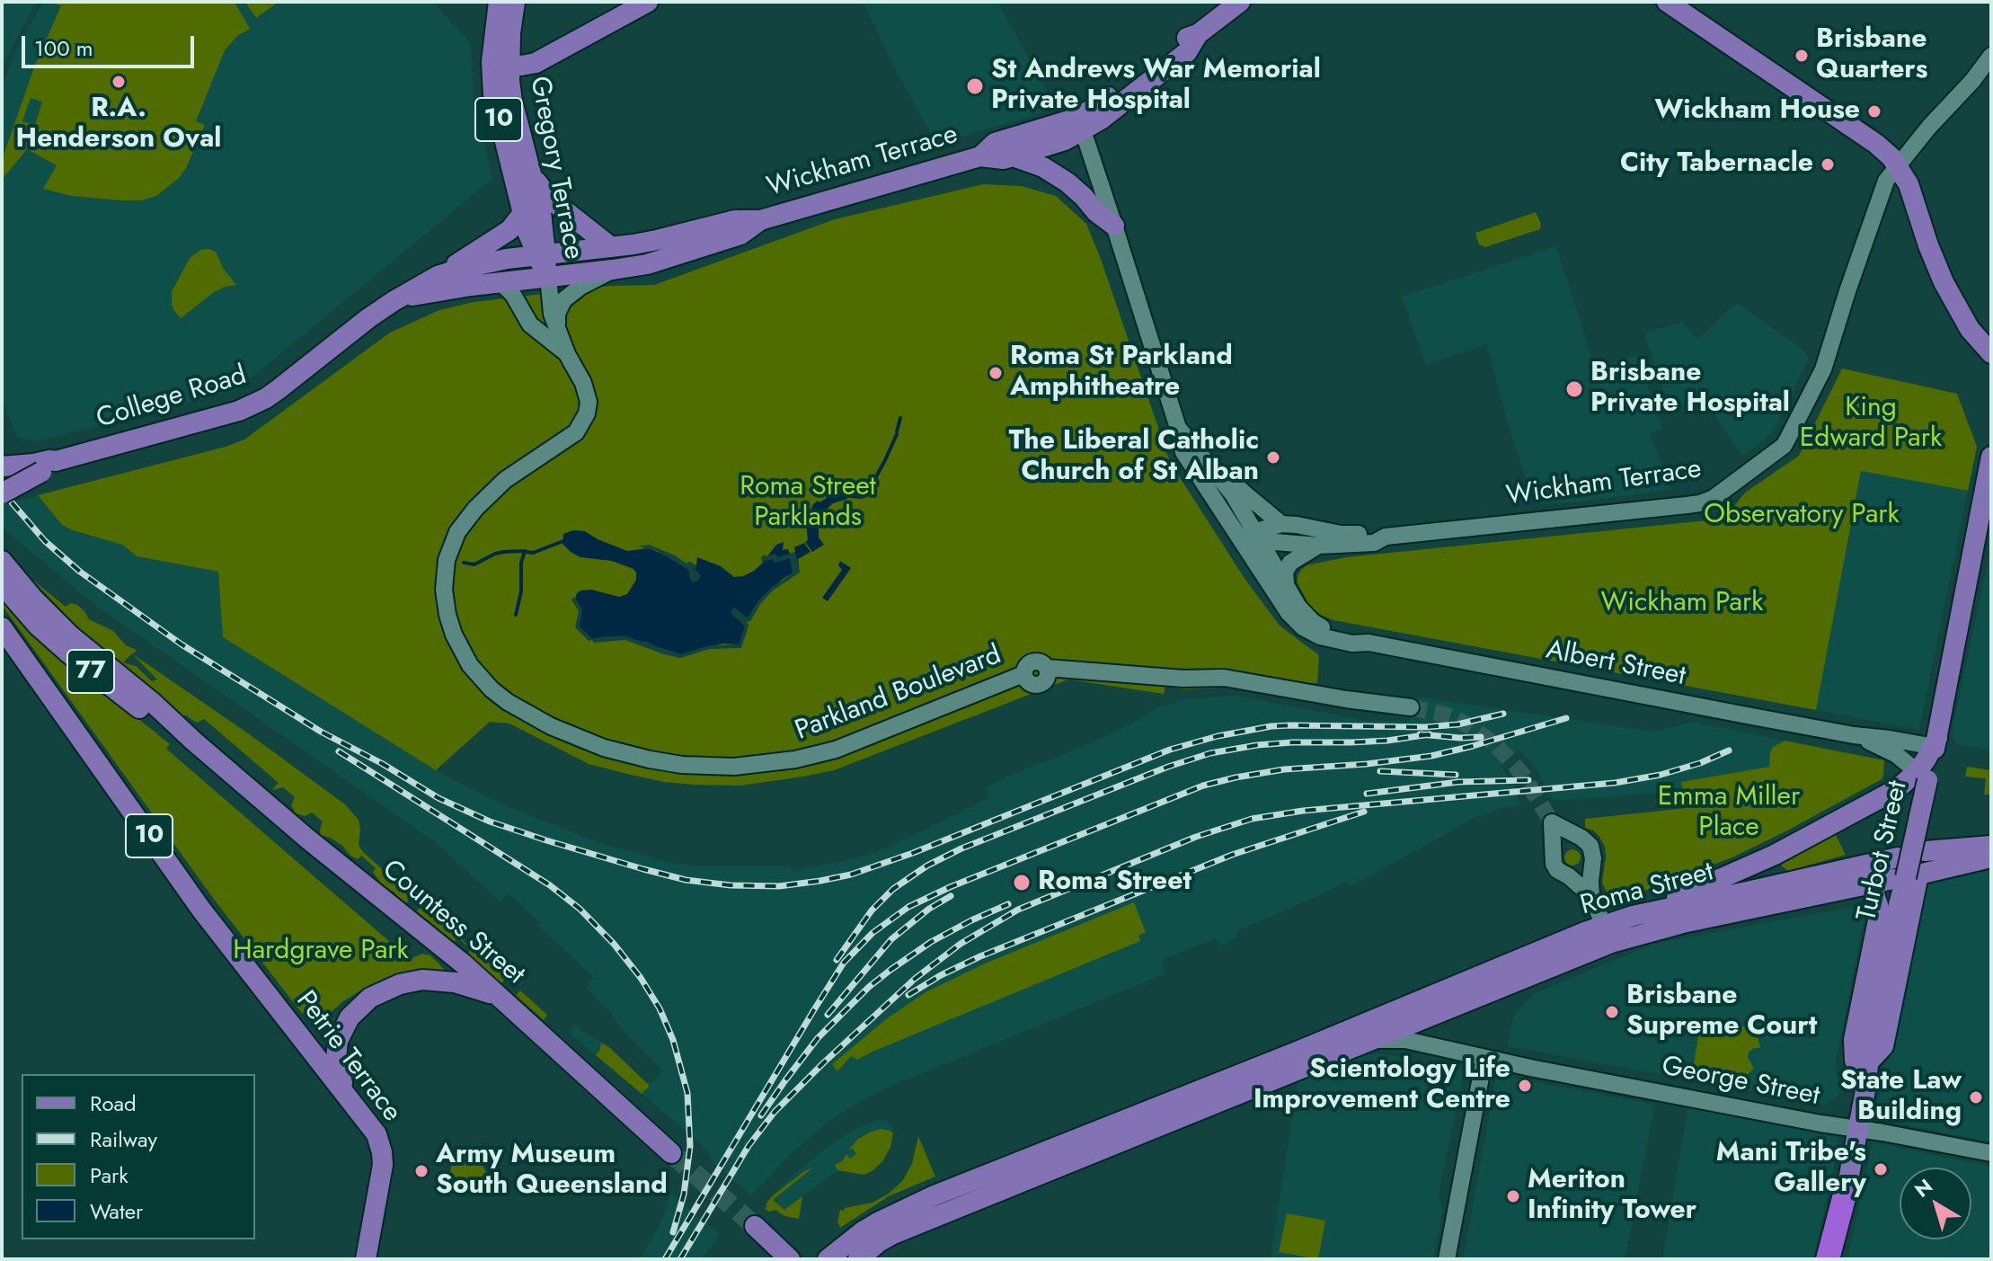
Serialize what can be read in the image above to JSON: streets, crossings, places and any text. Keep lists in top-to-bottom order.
{
  "streets": {
    "main road": [
      "10",
      "Wickham Terrace",
      "Gregory Terrace",
      "College Road",
      "77",
      "Turbot Street",
      "Roma Street",
      "Countess Street",
      "Petrie Terrace"
    ],
    "street": ["Albert Street", "Parkland Boulevard", "George Street"]
  },
  "crossings": [
    ["Wickham Terrace", "Gregory Terrace"],
    ["Wickham Terrace", "College Road"],
    ["Wickham Terrace", "Albert Street"],
    ["Wickham Terrace", "Parkland Boulevard"],
    ["Gregory Terrace", "College Road"],
    ["Gregory Terrace", "Parkland Boulevard"],
    ["College Road", "Parkland Boulevard"],
    ["Albert Street", "Turbot Street"],
    ["Turbot Street", "George Street"],
    ["Roma Street", "George Street"]
  ],
  "parks": [
    "King Edward Park",
    "Roma Street Parklands",
    "Observatory Park",
    "Wickham Park",
    "Emma Miller Place",
    "Hardgrave Park"
  ],
  "places": [
    "Brisbane Quarters",
    "R.A. Henderson Oval",
    "St Andrews War Memorial Private Hospital",
    "Wickham House",
    "City Tabernacle",
    "Roma St Parkland Amphitheatre",
    "Brisbane Private Hospital",
    "The Liberal Catholic Church of St Alban",
    "Roma Street",
    "Brisbane Supreme Court",
    "Scientology Life Improvement Centre",
    "State Law Building",
    "Mani Tribe's Gallery",
    "Army Museum South Queensland",
    "Meriton Infinity Tower"
  ],
  "legend": [
    "Road",
    "Railway",
    "Park",
    "Water"
  ],
  "scale_bar": "100 m",
  "north": "top left"
}
